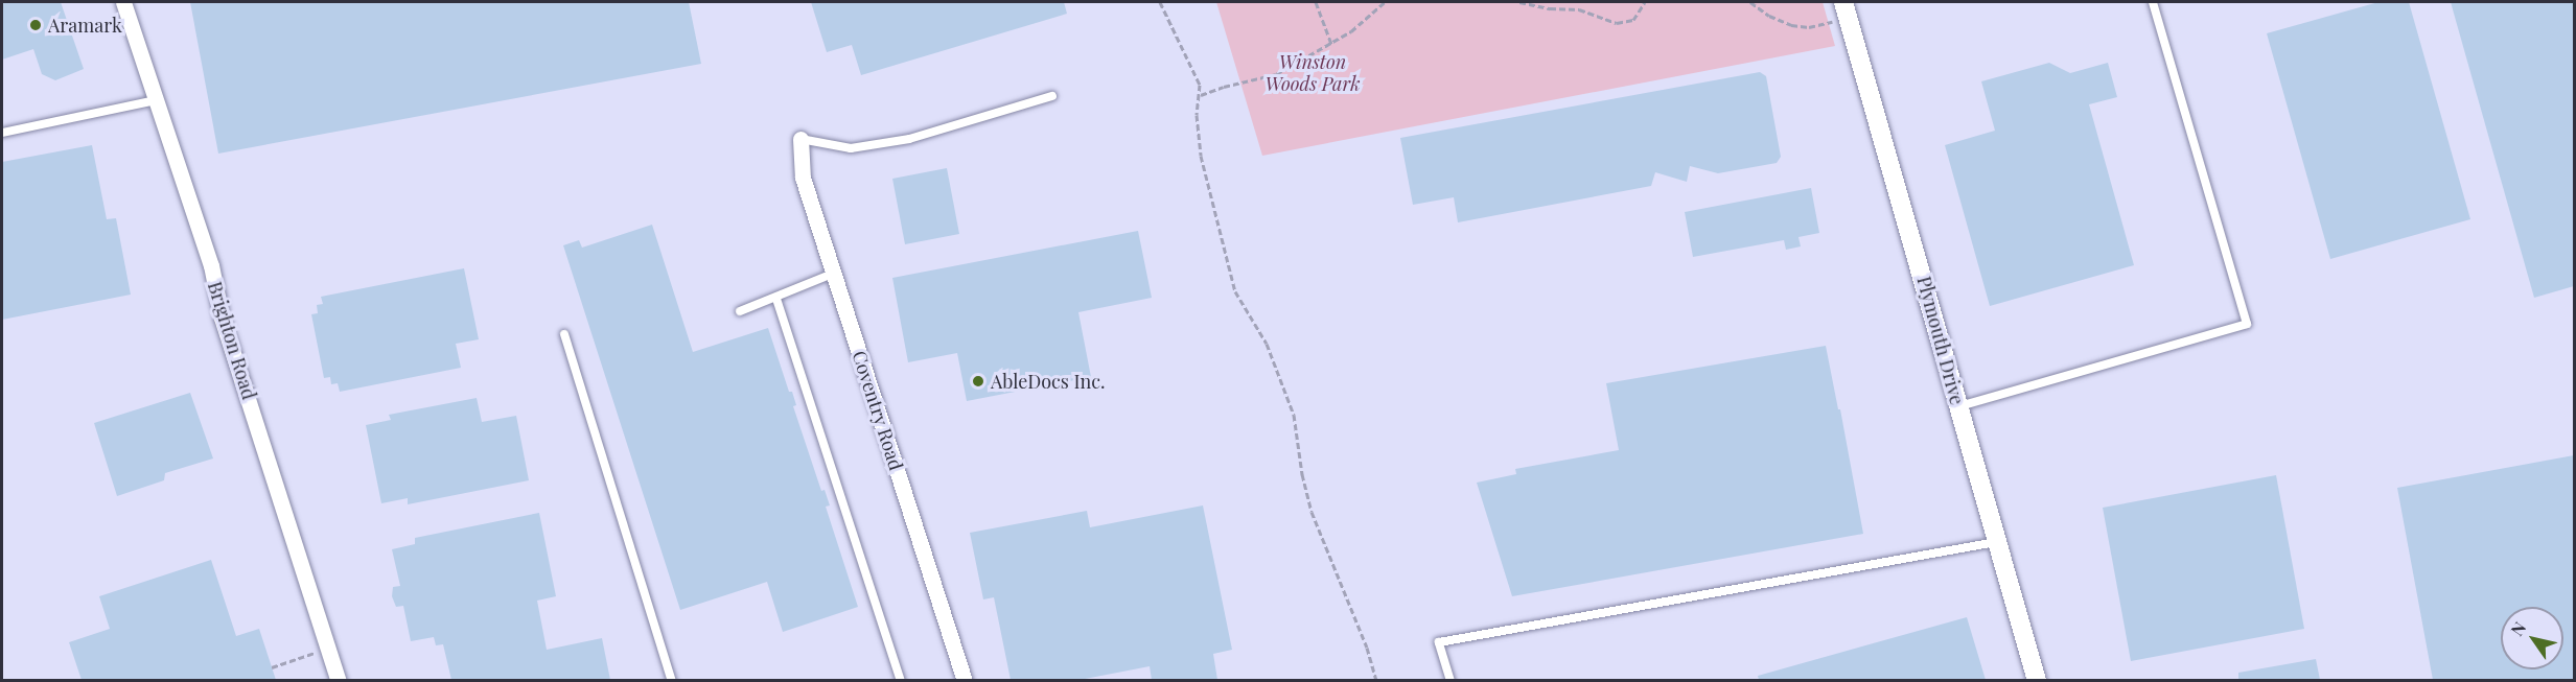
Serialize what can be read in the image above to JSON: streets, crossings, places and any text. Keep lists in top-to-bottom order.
{
  "streets": {
    "street": ["Brighton Road", "Plymouth Drive", "Coventry Road"]
  },
  "parks": ["Winston Woods Park"],
  "places": ["Aramark", "AbleDocs Inc."],
  "north": "top left"
}
